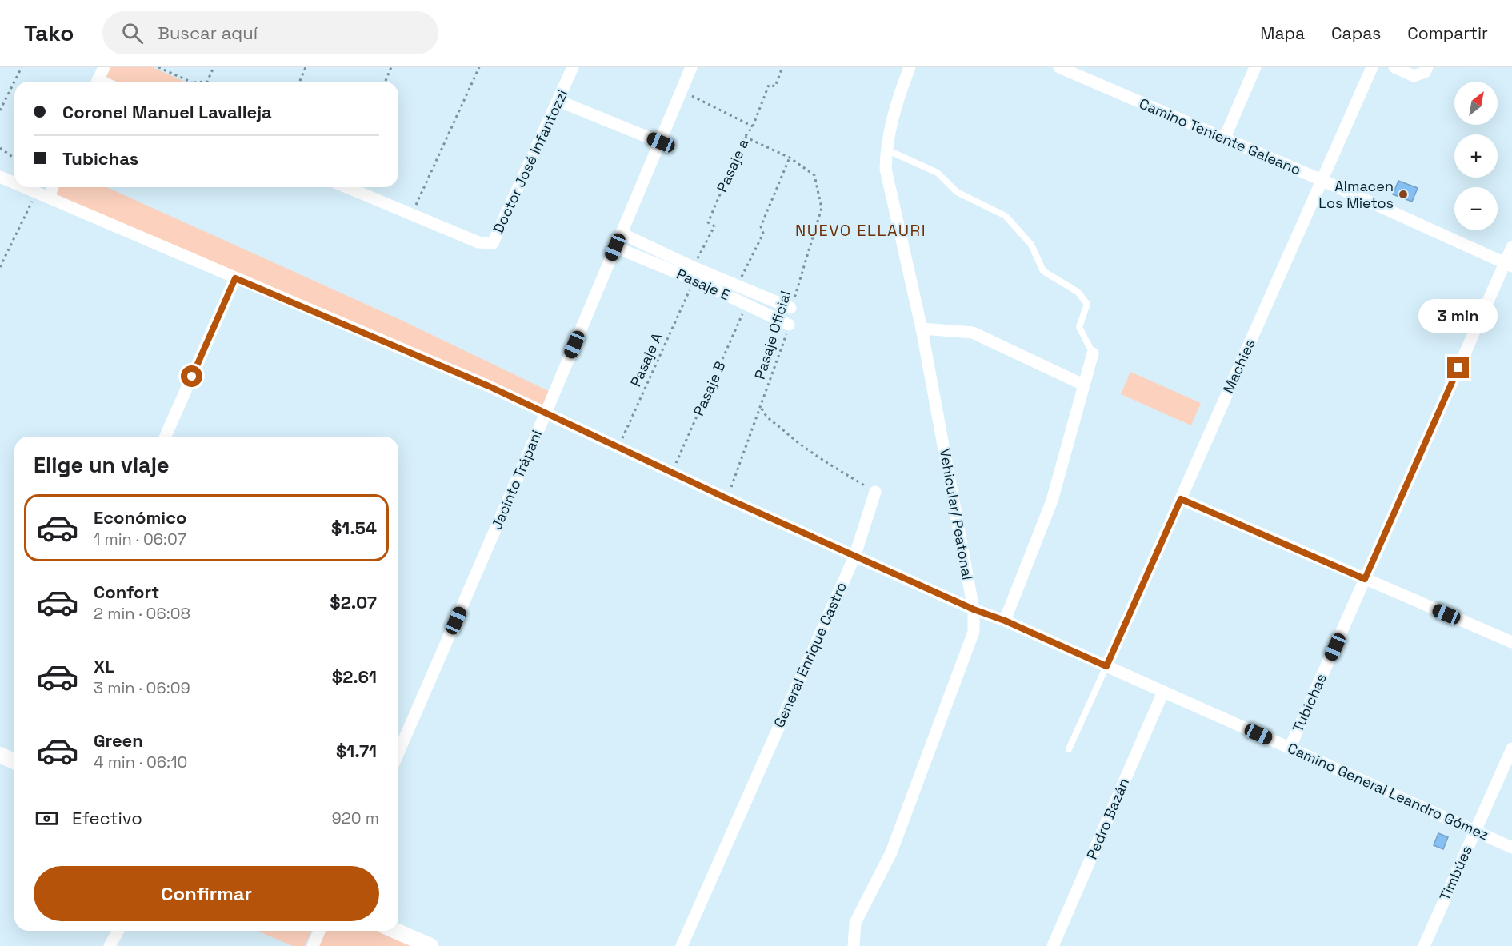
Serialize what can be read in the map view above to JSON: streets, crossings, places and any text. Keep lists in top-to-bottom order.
{
  "streets": {
    "street": [
      "Camino Teniente Galeano",
      "Doctor José Infantozzi",
      "Pasaje E",
      "Machies",
      "Jacinto Trápani",
      "Vehicular/ Peatonal",
      "General Enrique Castro",
      "Tubichas",
      "Camino General Leandro Gómez",
      "Pedro Bazán",
      "Timbúes"
    ],
    "path": [
      "Pasaje a",
      "Pasaje Oficial",
      "Pasaje A",
      "Pasaje B"
    ]
  },
  "crossings": [
    ["Camino Teniente Galeano", "Machies"],
    ["Camino Teniente Galeano", "Tubichas"],
    ["Pasaje a", "Pasaje E"],
    ["Pasaje E", "Pasaje Oficial"],
    ["Pasaje E", "Pasaje A"],
    ["Pasaje E", "Pasaje B"],
    ["Pasaje E", "Jacinto Trápani"],
    ["Pasaje Oficial", "Camino General Leandro Gómez"],
    ["Pasaje A", "Camino General Leandro Gómez"],
    ["Machies", "Camino General Leandro Gómez"],
    ["Pasaje B", "Camino General Leandro Gómez"],
    ["Jacinto Trápani", "Camino General Leandro Gómez"],
    ["Vehicular/ Peatonal", "Camino General Leandro Gómez"],
    ["General Enrique Castro", "Camino General Leandro Gómez"],
    ["Tubichas", "Camino General Leandro Gómez"],
    ["Camino General Leandro Gómez", "Pedro Bazán"],
    ["Camino General Leandro Gómez", "Timbúes"]
  ],
  "districts": ["NUEVO ELLAURI"],
  "places": ["Almacen Los Mietos"],
  "north": "top right",
  "page": {
    "header": "Tako",
    "search": "Buscar aquí",
    "nav": ["Mapa", "Capas", "Compartir"],
    "map_buttons": ["+", "−"],
    "banner": ["Coronel Manuel Lavalleja", "Tubichas"],
    "bubble": "3 min",
    "heading": "Elige un viaje",
    "list": [
      {
        "name": "Económico",
        "note": "1 min · 06:07",
        "value": "$1.54"
      },
      {
        "name": "Confort",
        "note": "2 min · 06:08",
        "value": "$2.07"
      },
      {
        "name": "XL",
        "note": "3 min · 06:09",
        "value": "$2.61"
      },
      {
        "name": "Green",
        "note": "4 min · 06:10",
        "value": "$1.71"
      }
    ],
    "pay": ["Efectivo", "920 m"],
    "buttons": "Confirmar"
  }
}
